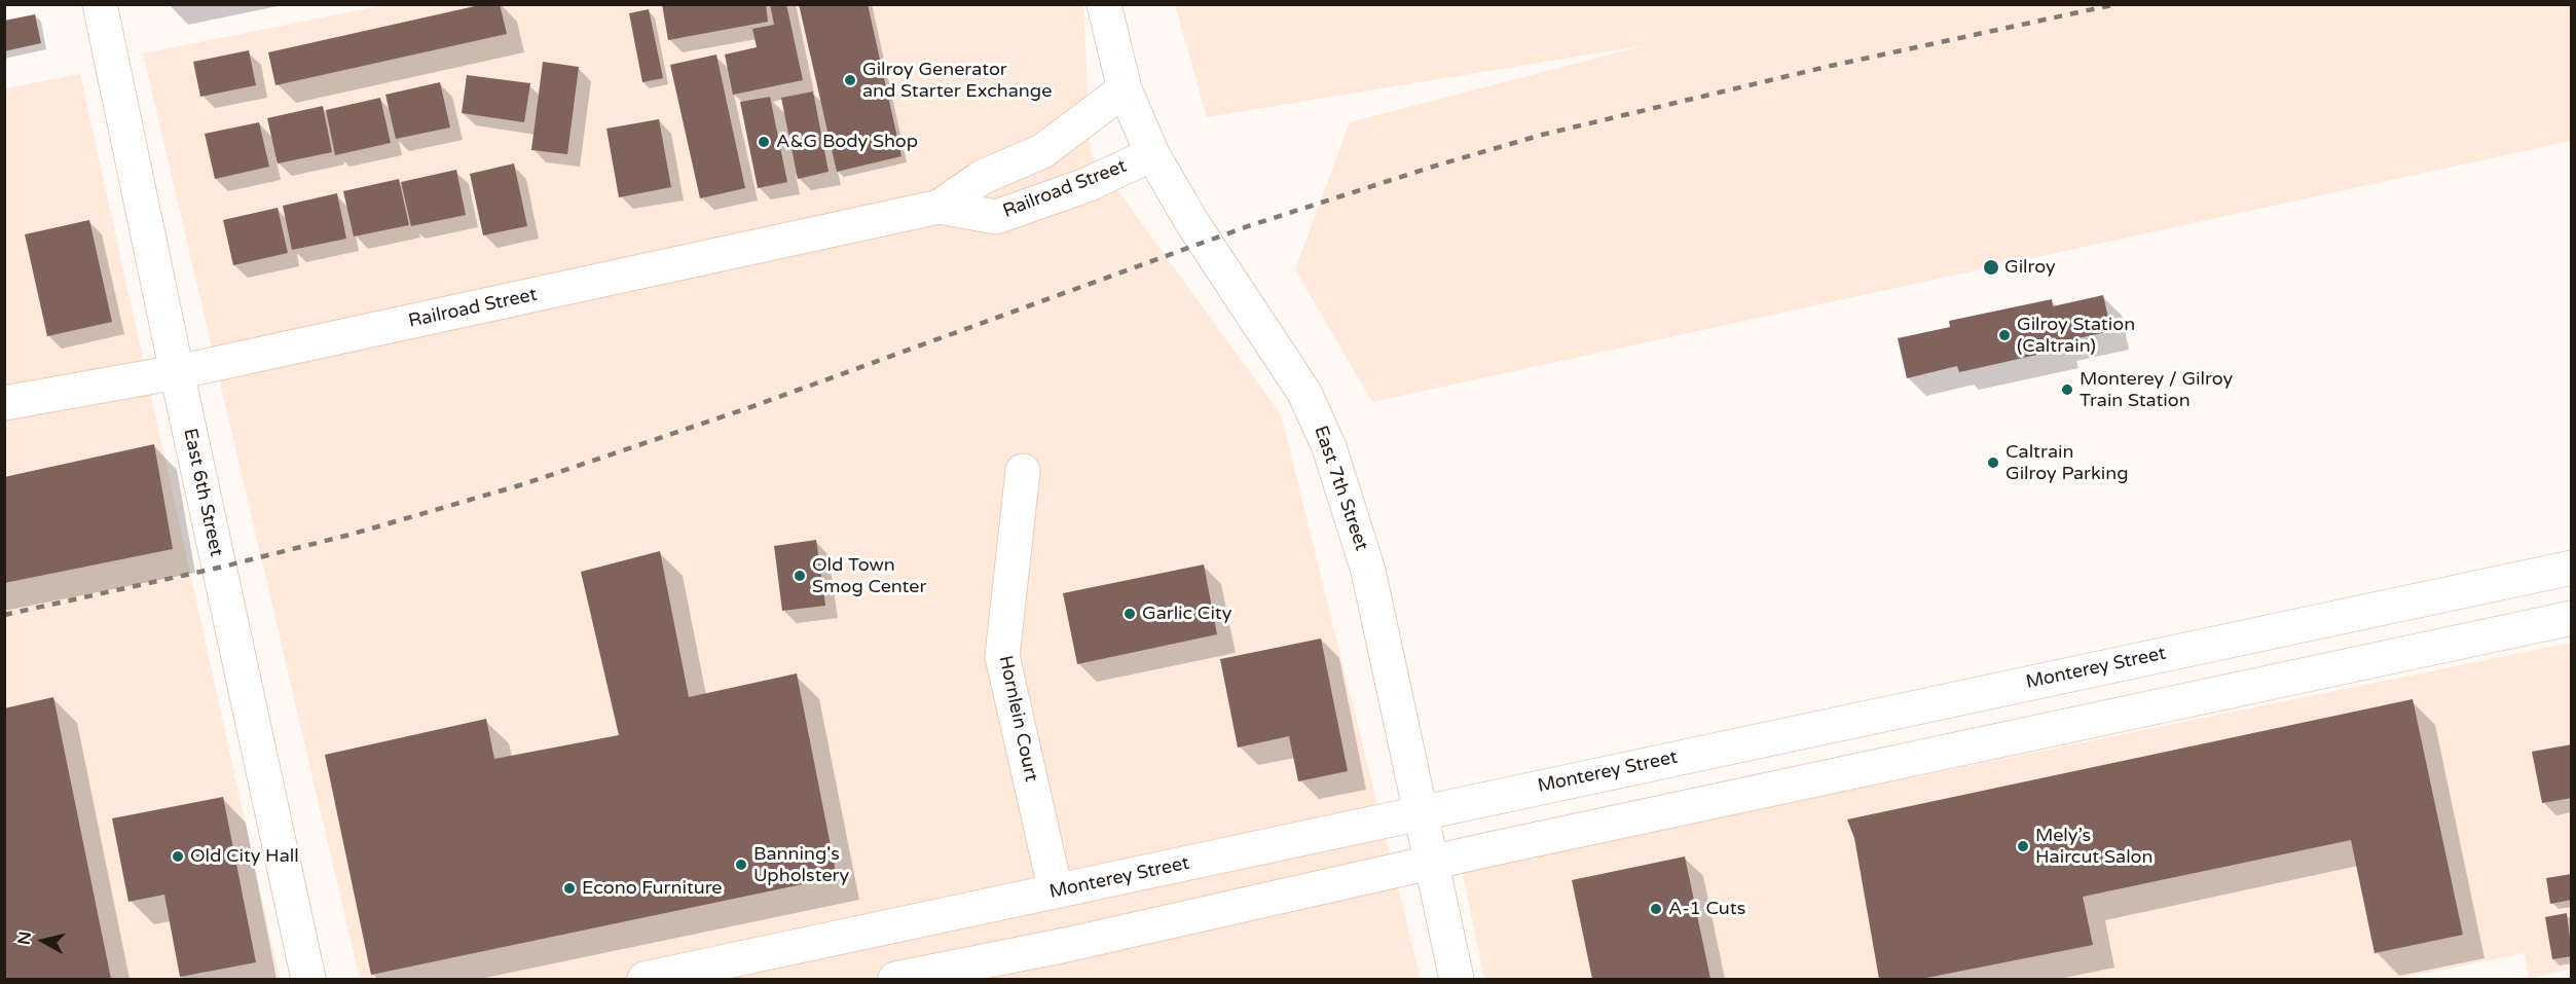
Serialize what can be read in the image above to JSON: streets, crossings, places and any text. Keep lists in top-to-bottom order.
{
  "streets": {
    "street": [
      "Railroad Street",
      "East 7th Street",
      "East 6th Street",
      "Monterey Street",
      "Hornlein Court"
    ]
  },
  "crossings": [
    ["Railroad Street", "East 7th Street"],
    ["Railroad Street", "East 6th Street"],
    ["East 7th Street", "Monterey Street"],
    ["Monterey Street", "Hornlein Court"]
  ],
  "places": [
    "Gilroy Generator and Starter Exchange",
    "A&G Body Shop",
    "Gilroy",
    "Gilroy Station (Caltrain)",
    "Monterey / Gilroy Train Station",
    "Caltrain Gilroy Parking",
    "Old Town Smog Center",
    "Garlic City",
    "Mely’s Haircut Salon",
    "Old City Hall",
    "Banning's Upholstery",
    "Econo Furniture",
    "A-1 Cuts"
  ],
  "north": "left"
}
